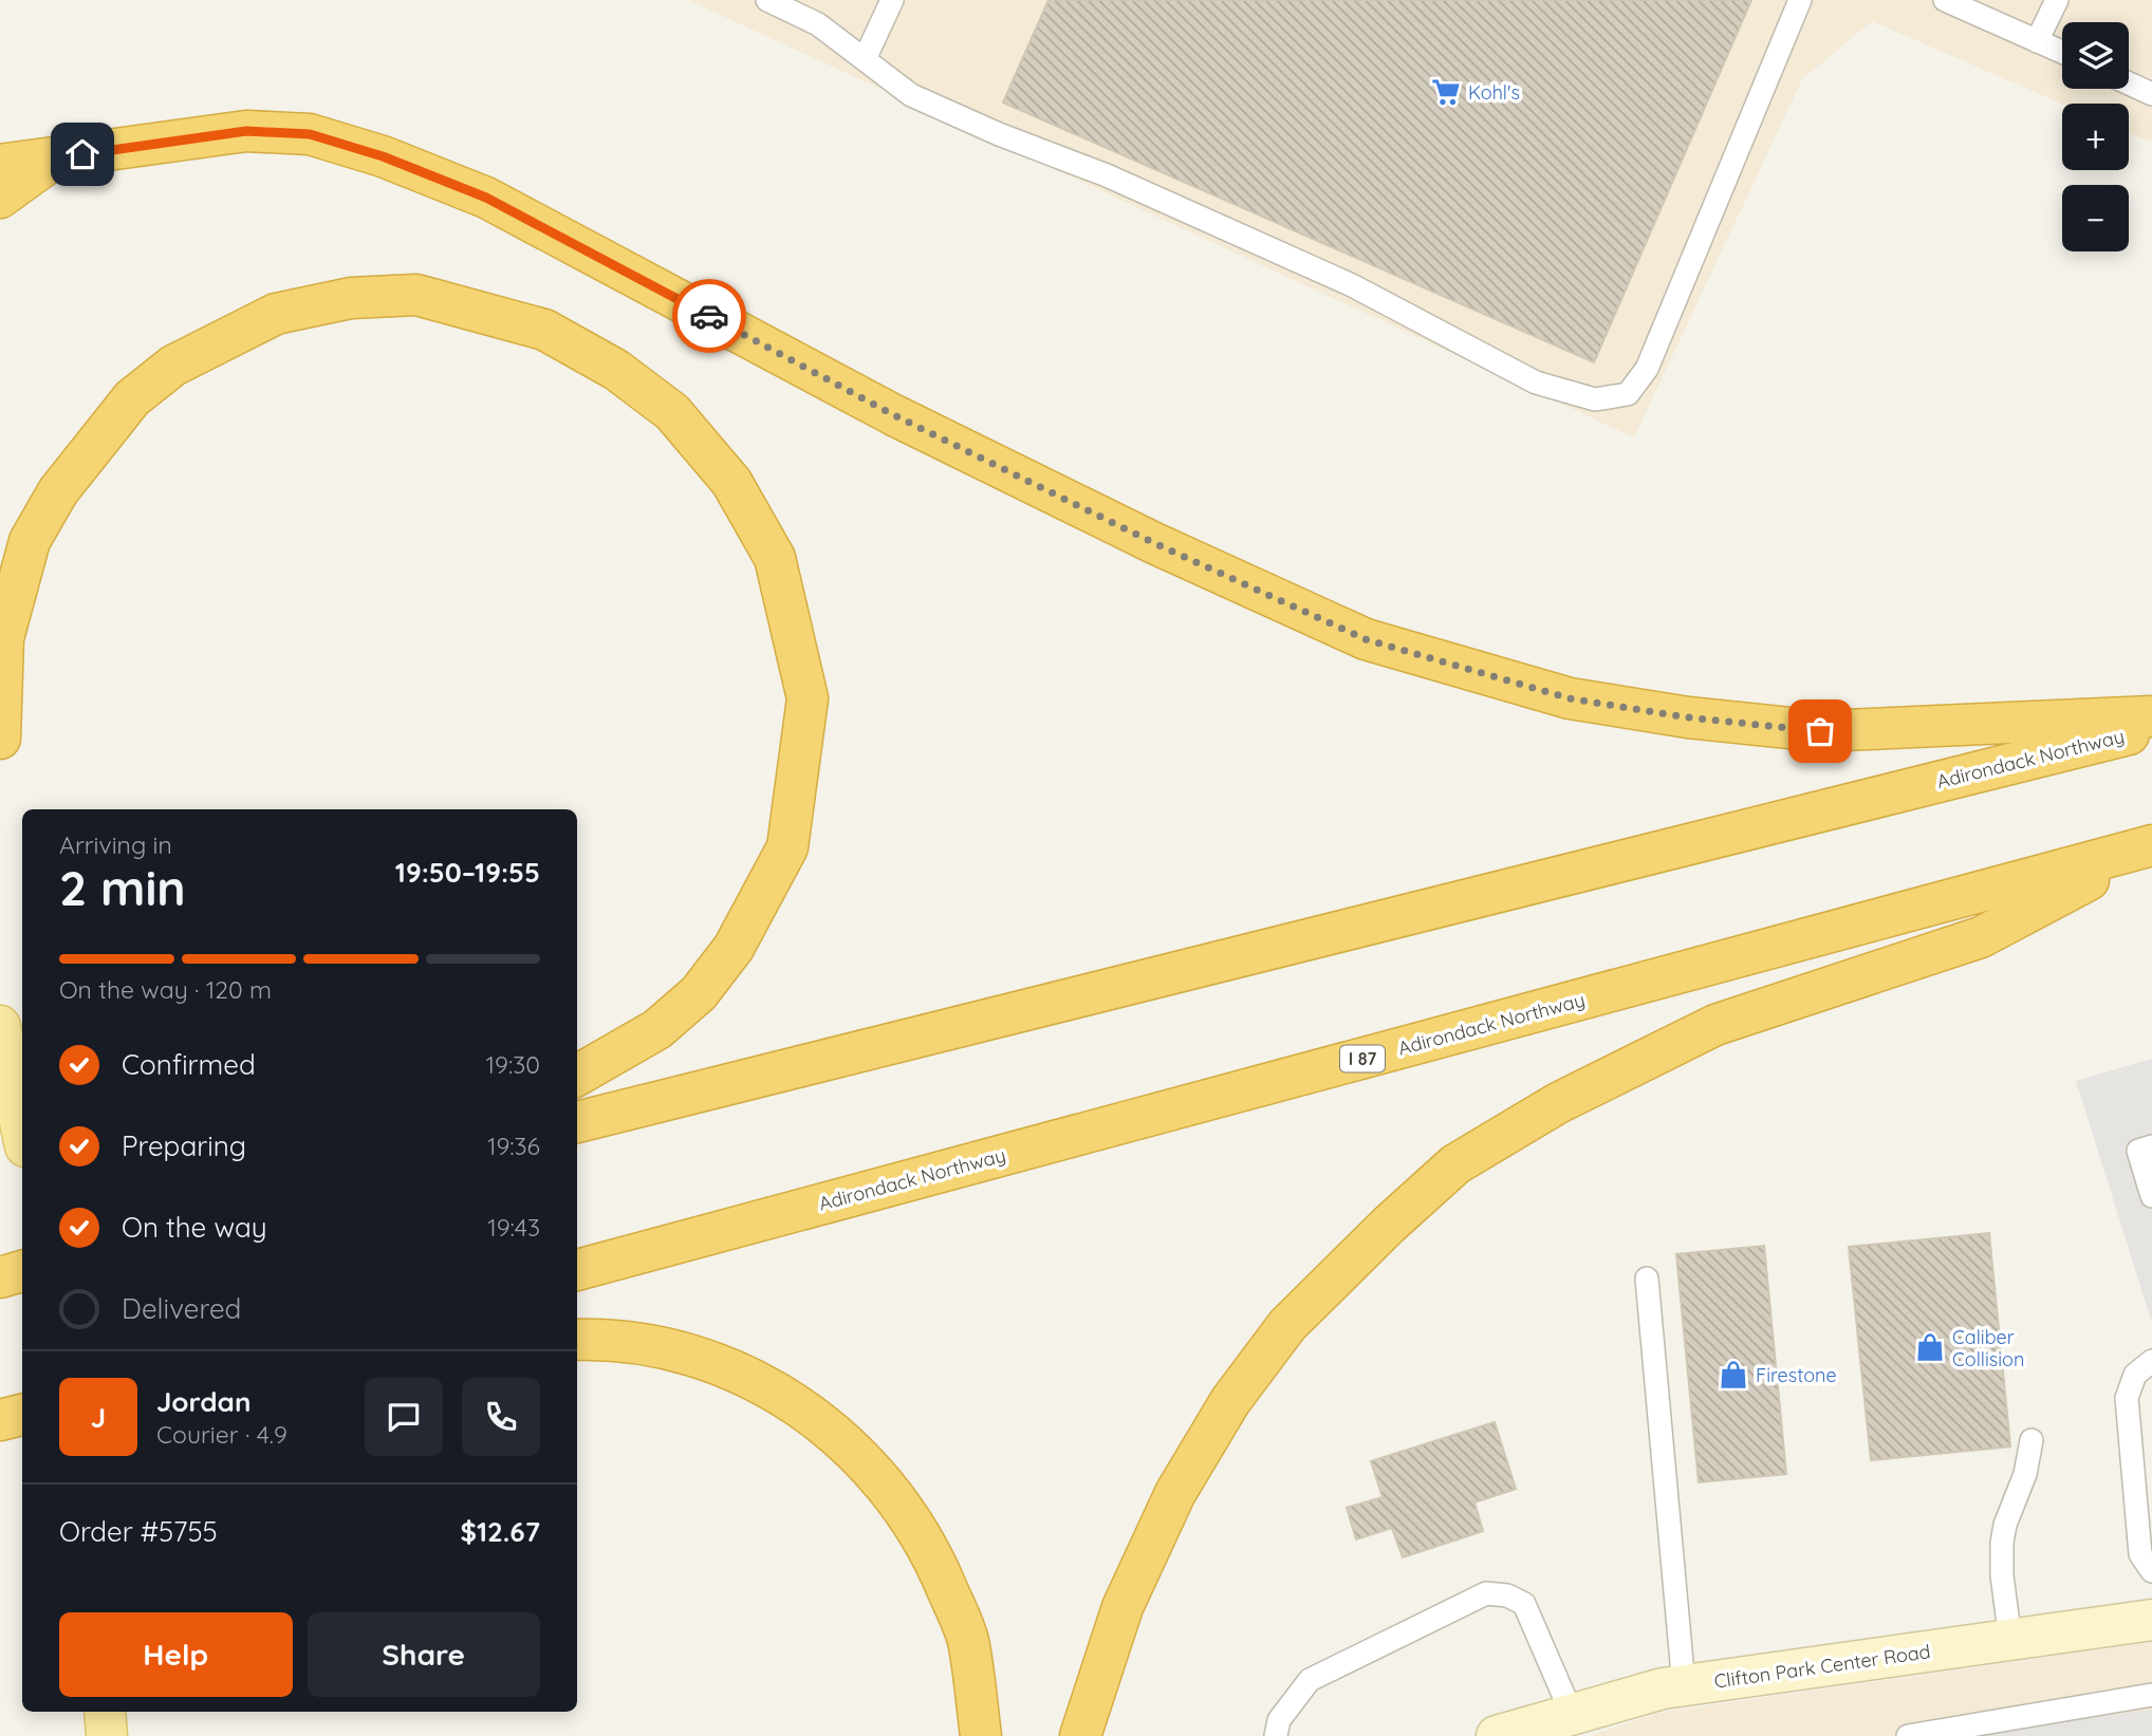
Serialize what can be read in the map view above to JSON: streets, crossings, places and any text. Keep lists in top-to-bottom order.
{
  "streets": {
    "highway": ["Adirondack Northway", "I 87"],
    "street": ["Clifton Park Center Road"]
  },
  "places": {
    "supermarket": ["Kohl's"],
    "shop": ["Caliber Collision", "Firestone"]
  },
  "page": {
    "map_buttons": ["+", "−"],
    "heading": ["2 min", "Arriving in", "19:50–19:55"],
    "panel": [
      "Jordan",
      "Courier · 4.9",
      "Order #5755",
      "$12.67"
    ],
    "bar": "On the way · 120 m",
    "list": [
      ["Confirmed", "19:30"],
      ["Preparing", "19:36"],
      ["On the way", "19:43"],
      "Delivered"
    ],
    "round": "J",
    "buttons": ["Help", "Share"]
  }
}
